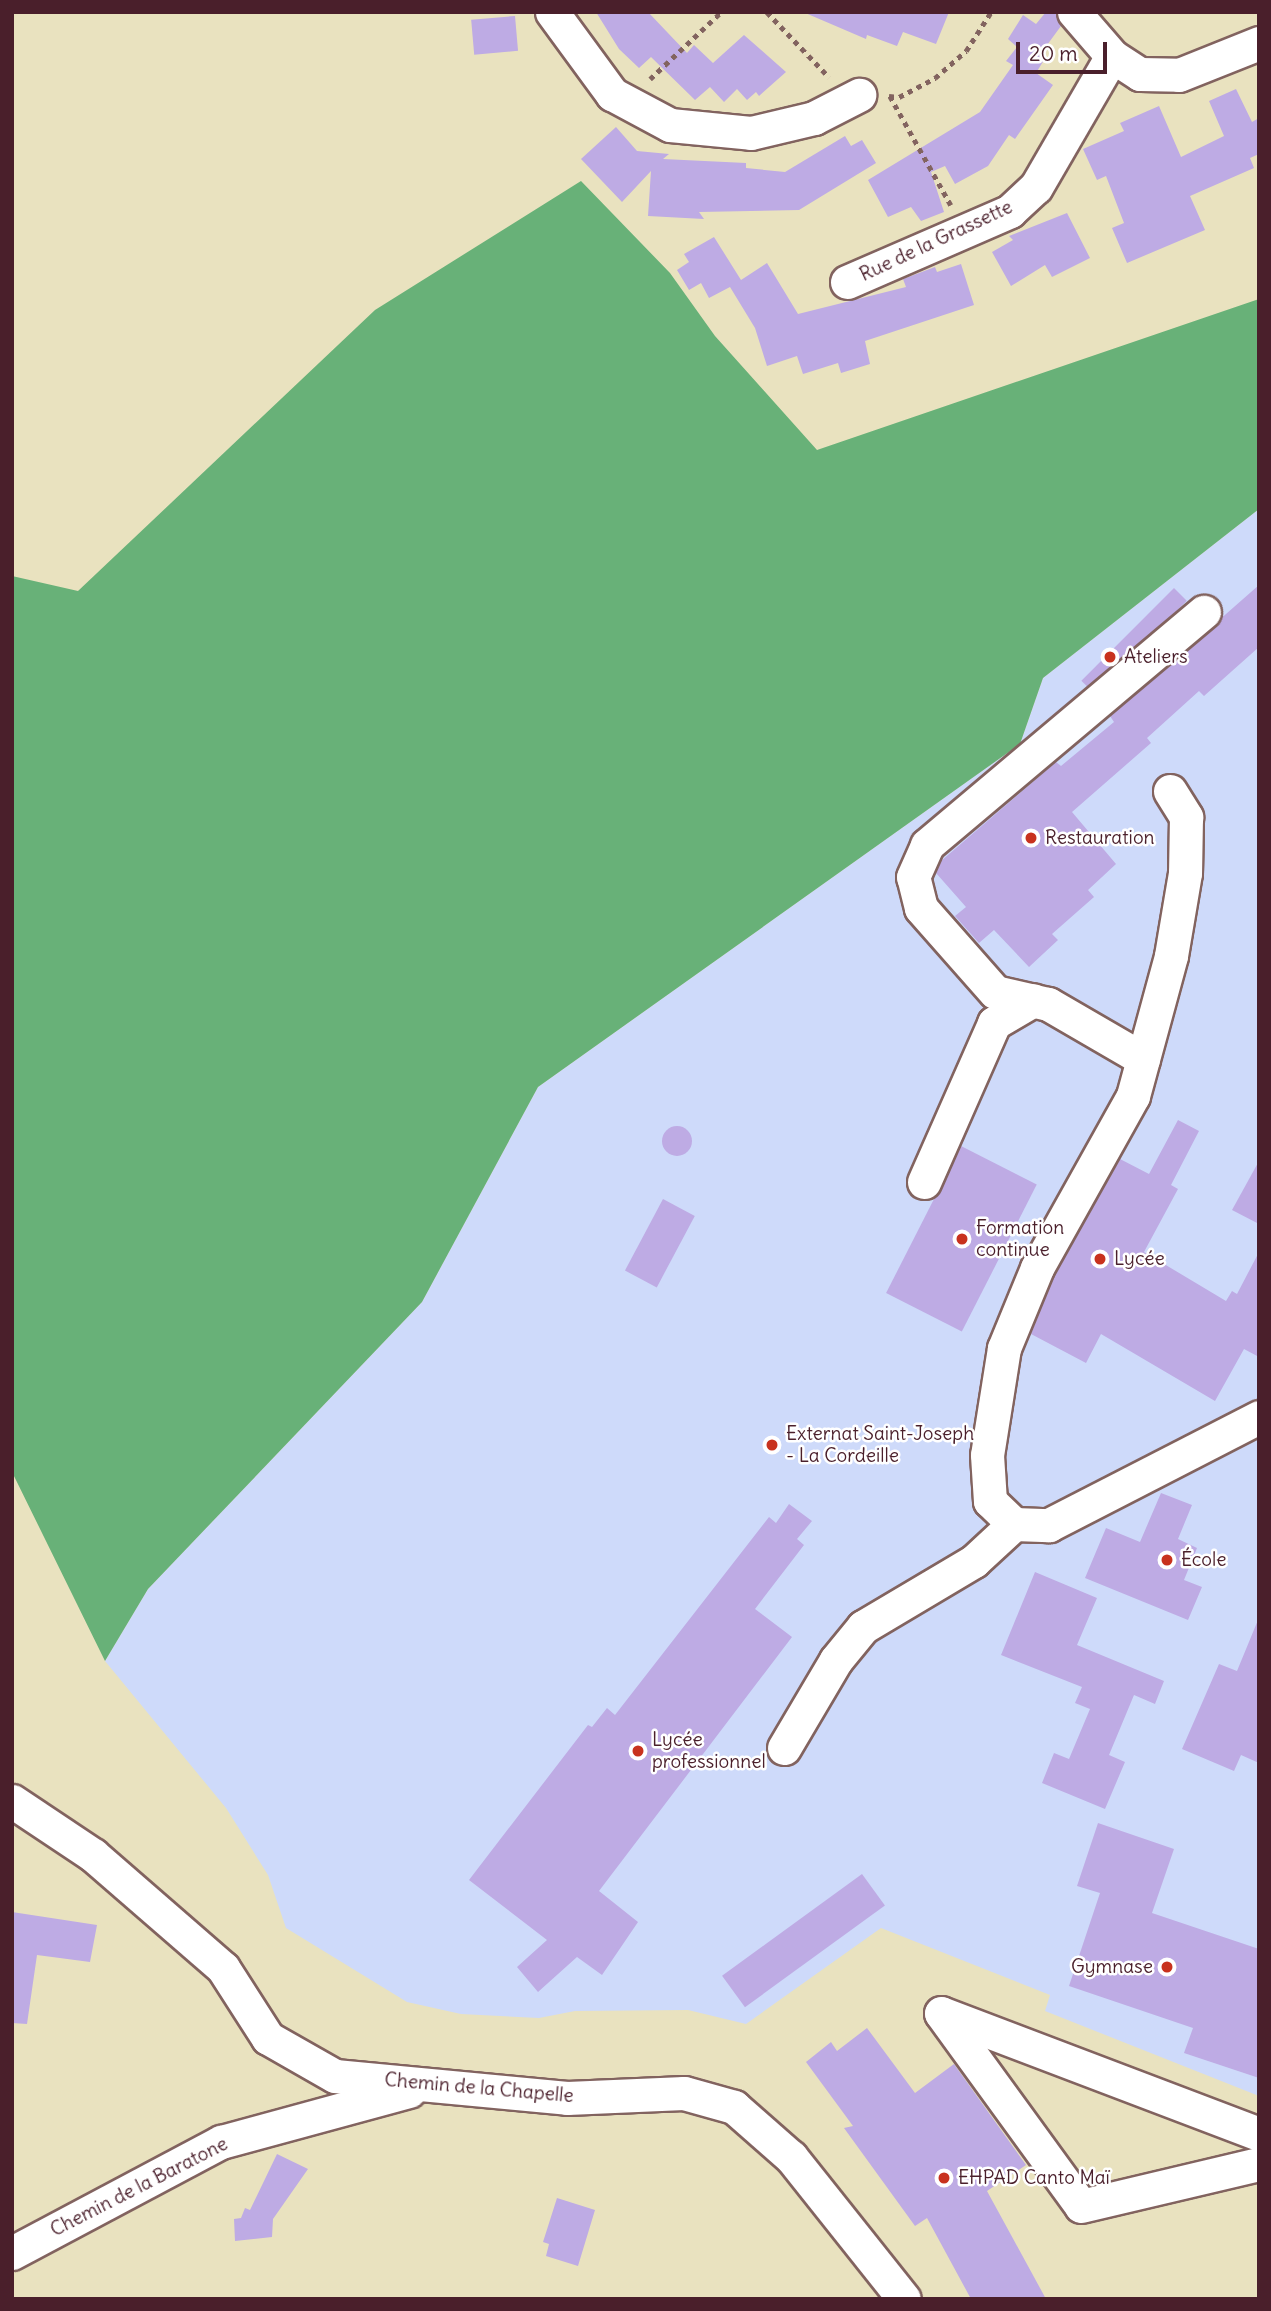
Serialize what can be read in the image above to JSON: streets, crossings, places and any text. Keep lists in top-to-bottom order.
{
  "streets": {
    "street": ["Rue de la Grassette", "Chemin de la Chapelle", "Chemin de la Baratone"]
  },
  "crossings": [
    ["Chemin de la Chapelle", "Chemin de la Baratone"]
  ],
  "places": [
    "Ateliers",
    "Restauration",
    "Formation continue",
    "Lycée",
    "Externat Saint-Joseph - La Cordeille",
    "École",
    "Lycée professionnel",
    "Gymnase",
    "EHPAD Canto Maï"
  ],
  "scale_bar": "20 m"
}
